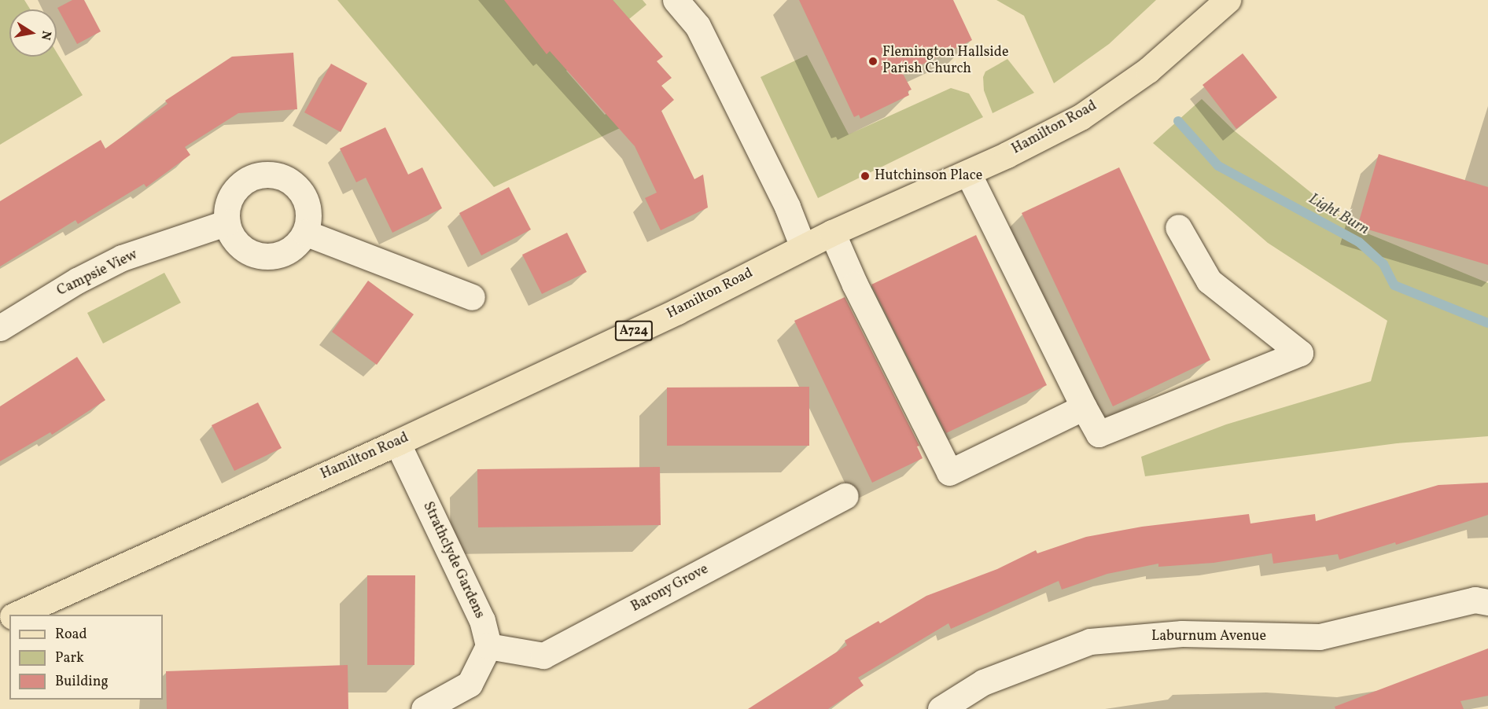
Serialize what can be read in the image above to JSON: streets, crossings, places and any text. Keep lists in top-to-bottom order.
{
  "streets": {
    "main road": ["Hamilton Road", "A724"],
    "street": [
      "Campsie View",
      "Strathclyde Gardens",
      "Barony Grove",
      "Laburnum Avenue"
    ]
  },
  "crossings": [
    ["Hamilton Road", "Strathclyde Gardens"],
    ["Strathclyde Gardens", "Barony Grove"]
  ],
  "water": ["Light Burn"],
  "places": ["Flemington Hallside Parish Church", "Hutchinson Place"],
  "legend": ["Road", "Park", "Building"],
  "north": "right"
}
